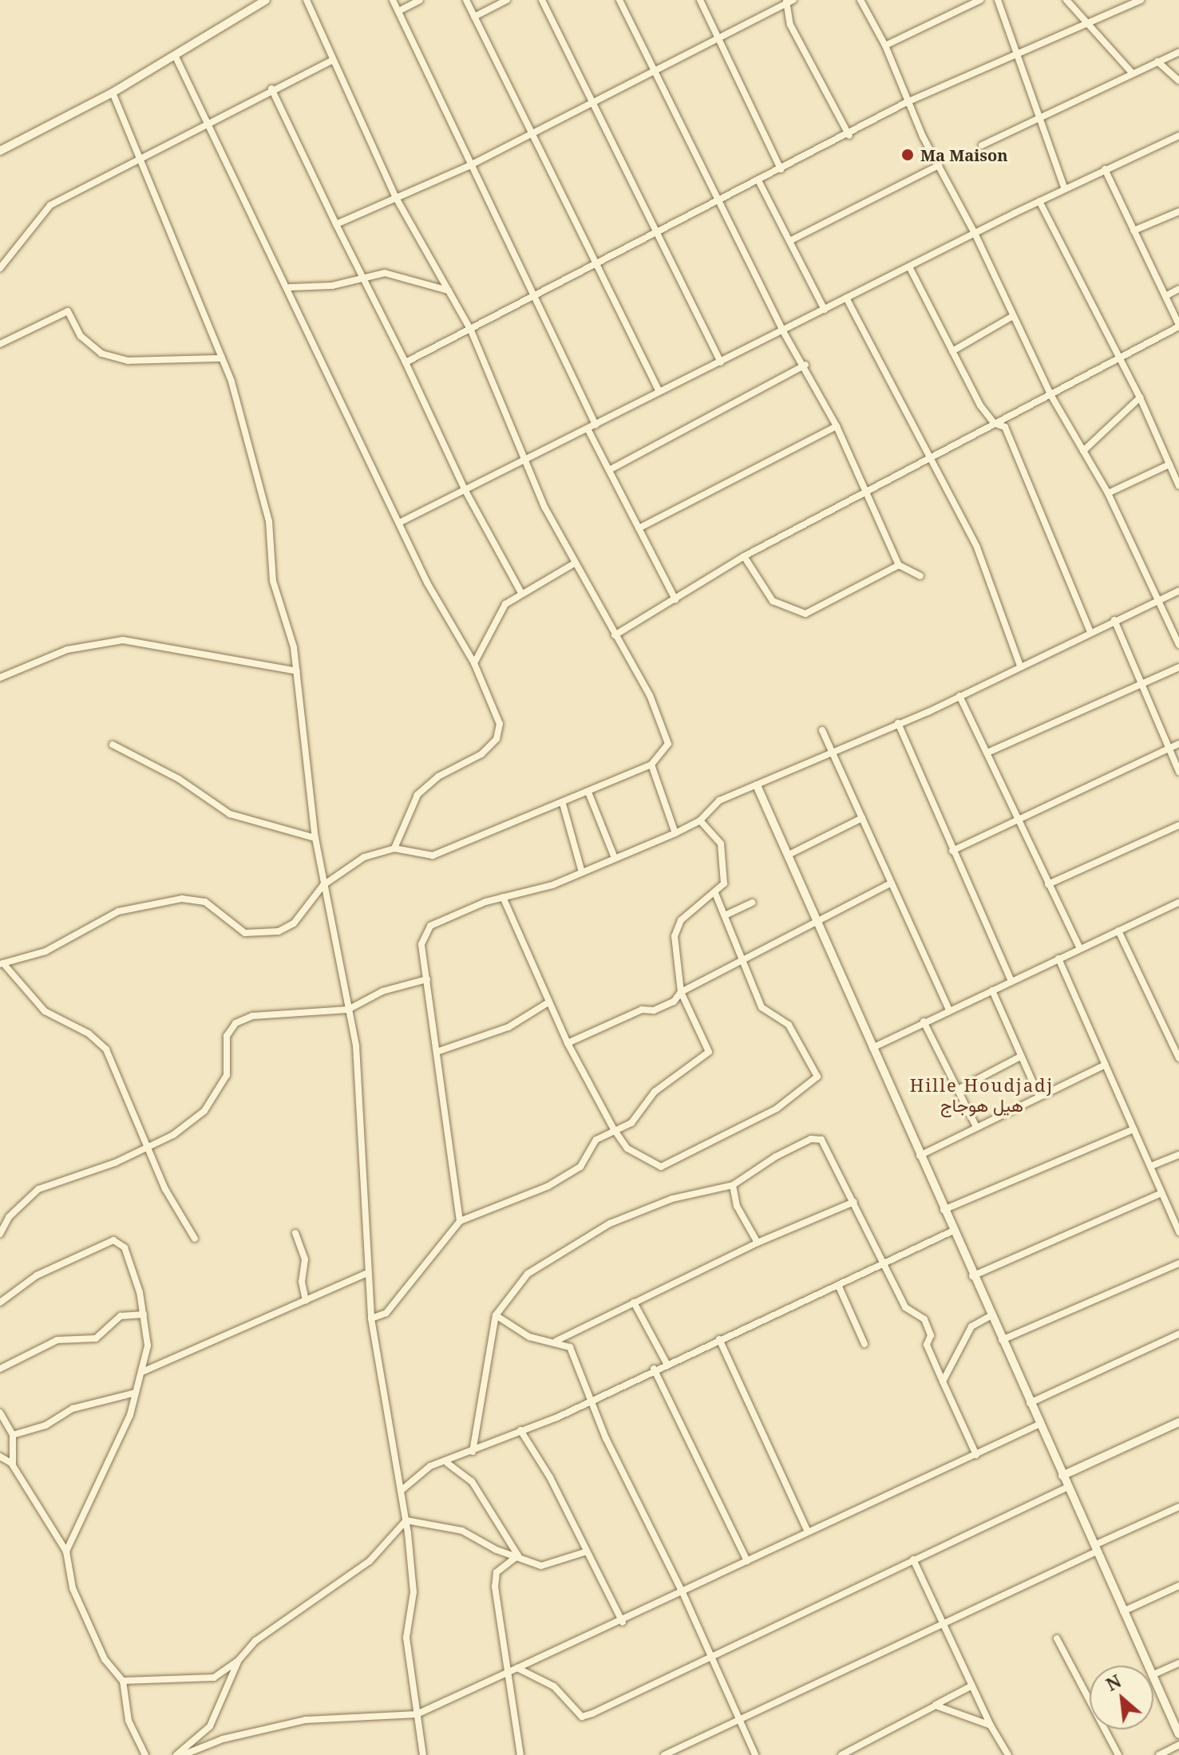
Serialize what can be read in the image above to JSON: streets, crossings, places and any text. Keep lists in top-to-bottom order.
{
  "districts": ["Hille Houdjadj هيل هوجاج"],
  "places": ["Ma Maison"],
  "north": "top left"
}
